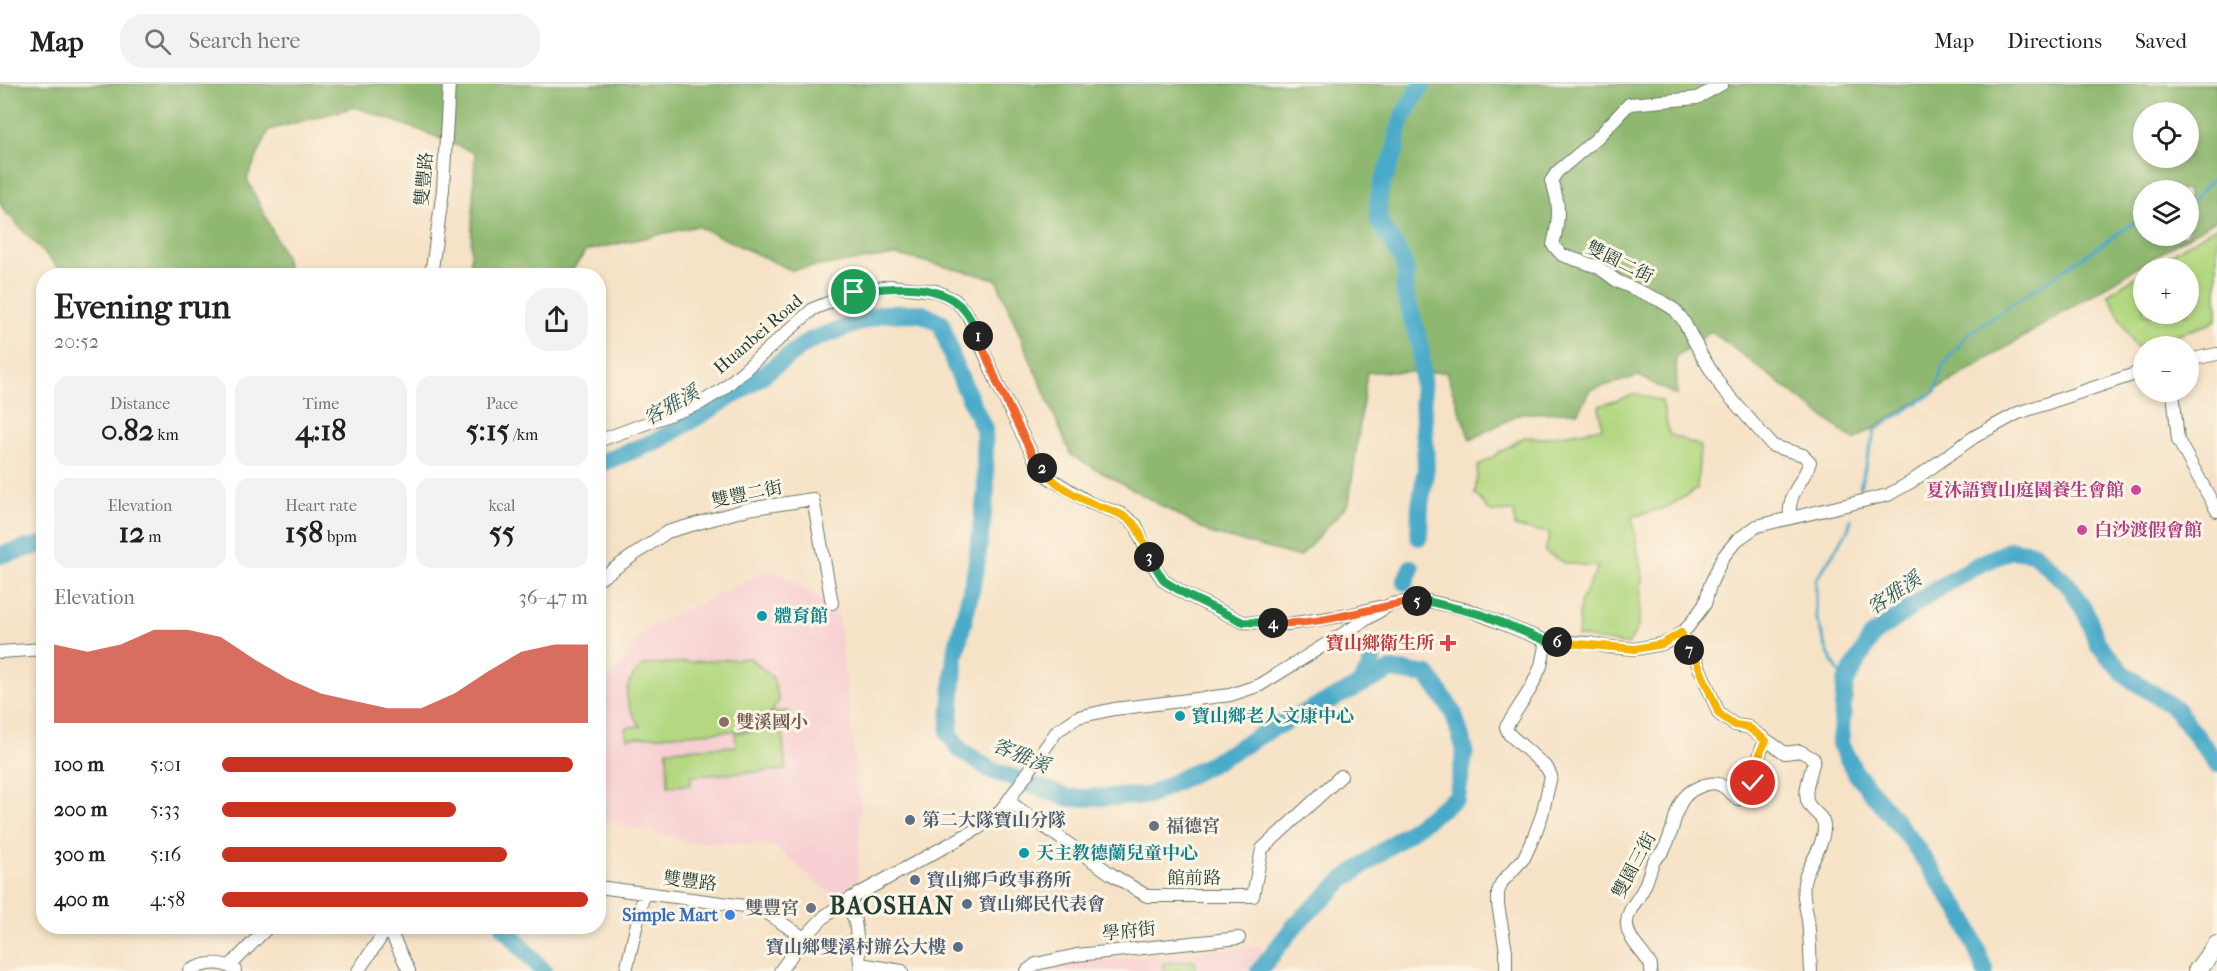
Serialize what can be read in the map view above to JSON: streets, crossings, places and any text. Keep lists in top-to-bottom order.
{
  "streets": {
    "street": [
      "雙豐路",
      "雙園二街",
      "Huanbei Road",
      "雙豐二街",
      "雙園三街",
      "館前路",
      "學府街"
    ]
  },
  "districts": ["BAOSHAN"],
  "water": ["客雅溪"],
  "places": {
    "other": [
      "夏沐語寶山庭園養生會館",
      "白沙渡假會館",
      "體育館",
      "寶山鄉老人文康中心",
      "雙溪國小",
      "第二大隊寶山分隊",
      "福德宮",
      "天主教德蘭兒童中心",
      "寶山鄉戶政事務所",
      "寶山鄉民代表會",
      "雙豐宮",
      "Simple Mart",
      "寶山鄉雙溪村辦公大樓"
    ],
    "health": ["寶山鄉衛生所"]
  },
  "page": {
    "header": "Map",
    "search": "Search here",
    "nav": ["Map", "Directions", "Saved"],
    "map_buttons": ["+", "−"],
    "heading": ["Evening run", "20:52"],
    "pins": [
      "1",
      "2",
      "3",
      "5",
      "4",
      "6",
      "7"
    ],
    "stats": [
      ["Distance", "0.82 km"],
      ["Time", "4:18"],
      ["Pace", "5:15 /km"],
      ["Elevation", "12 m"],
      ["Heart rate", "158 bpm"],
      ["kcal", "55"]
    ],
    "chart": ["Elevation", "36–47 m"],
    "list": [
      {
        "name": "100 m",
        "note": "5:01"
      },
      {
        "name": "200 m",
        "note": "5:33"
      },
      {
        "name": "300 m",
        "note": "5:16"
      },
      {
        "name": "400 m",
        "note": "4:58"
      }
    ]
  }
}
